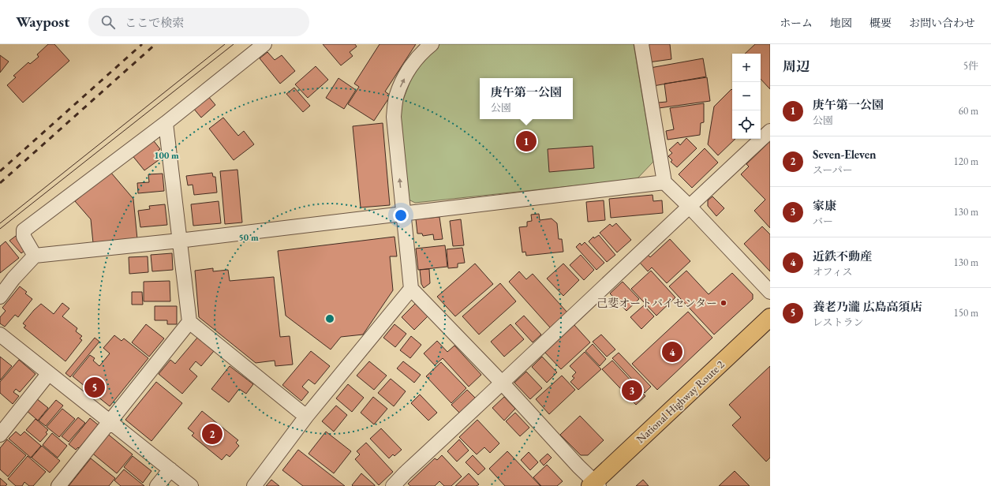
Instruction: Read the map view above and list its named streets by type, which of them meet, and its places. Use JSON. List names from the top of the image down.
{
  "streets": {
    "highway": ["National Highway Route 2"]
  },
  "places": ["己斐オートバイセンター"],
  "page": {
    "header": "Waypost",
    "search": "ここで検索",
    "nav": [
      "ホーム",
      "地図",
      "概要",
      "お問い合わせ"
    ],
    "heading": ["周辺", "5件"],
    "map_buttons": ["+", "−"],
    "popup": ["庚午第一公園", "公園"],
    "list": [
      {
        "mark": "1",
        "name": "庚午第一公園",
        "note": "公園",
        "value": "60 m"
      },
      {
        "mark": "2",
        "name": "Seven-Eleven",
        "note": "スーパー",
        "value": "120 m"
      },
      {
        "mark": "3",
        "name": "家康",
        "note": "バー",
        "value": "130 m"
      },
      {
        "mark": "4",
        "name": "近鉄不動産",
        "note": "オフィス",
        "value": "130 m"
      },
      {
        "mark": "5",
        "name": "養老乃瀧 広島高須店",
        "note": "レストラン",
        "value": "150 m"
      }
    ],
    "pins": [
      "1",
      "4",
      "5",
      "3",
      "2"
    ]
  },
  "rings": ["100 m", "50 m"]
}
